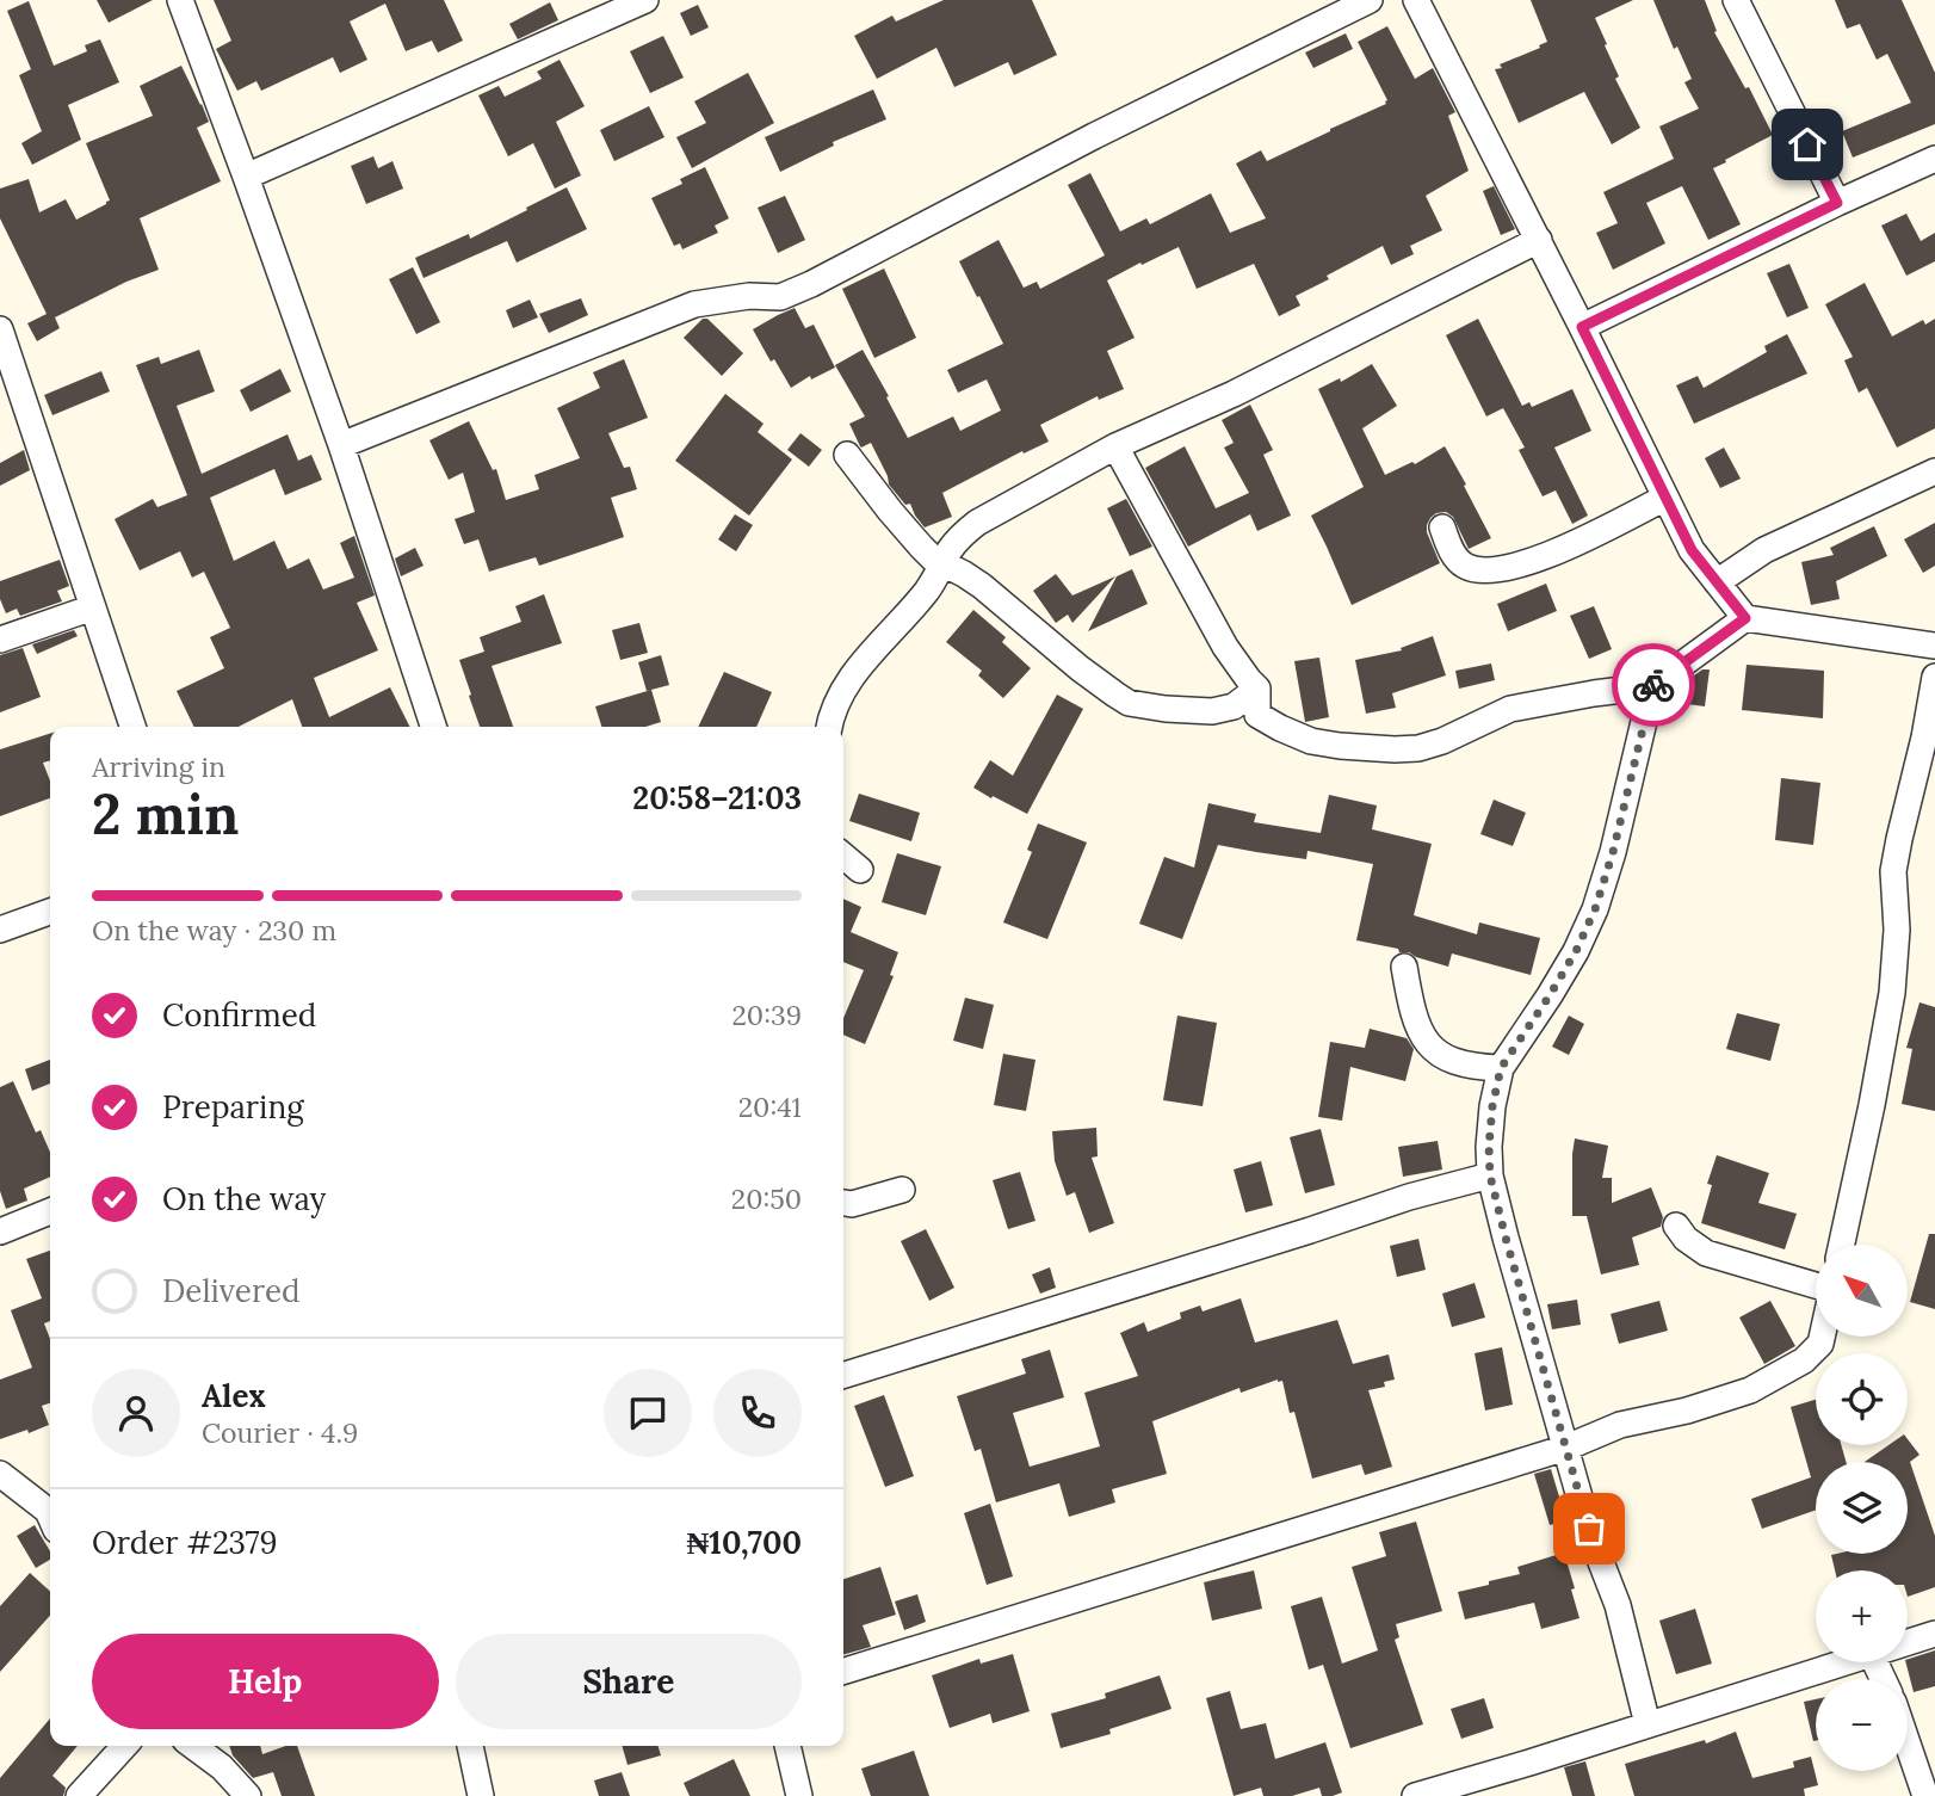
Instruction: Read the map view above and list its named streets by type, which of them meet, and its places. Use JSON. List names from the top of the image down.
{
  "north": "top left",
  "page": {
    "heading": ["2 min", "Arriving in", "20:58–21:03"],
    "panel": [
      "Alex",
      "Courier · 4.9",
      "Order #2379",
      "₦10,700"
    ],
    "bar": "On the way · 230 m",
    "list": [
      ["Confirmed", "20:39"],
      ["Preparing", "20:41"],
      ["On the way", "20:50"],
      "Delivered"
    ],
    "map_buttons": ["+", "−"],
    "buttons": ["Help", "Share"]
  }
}
